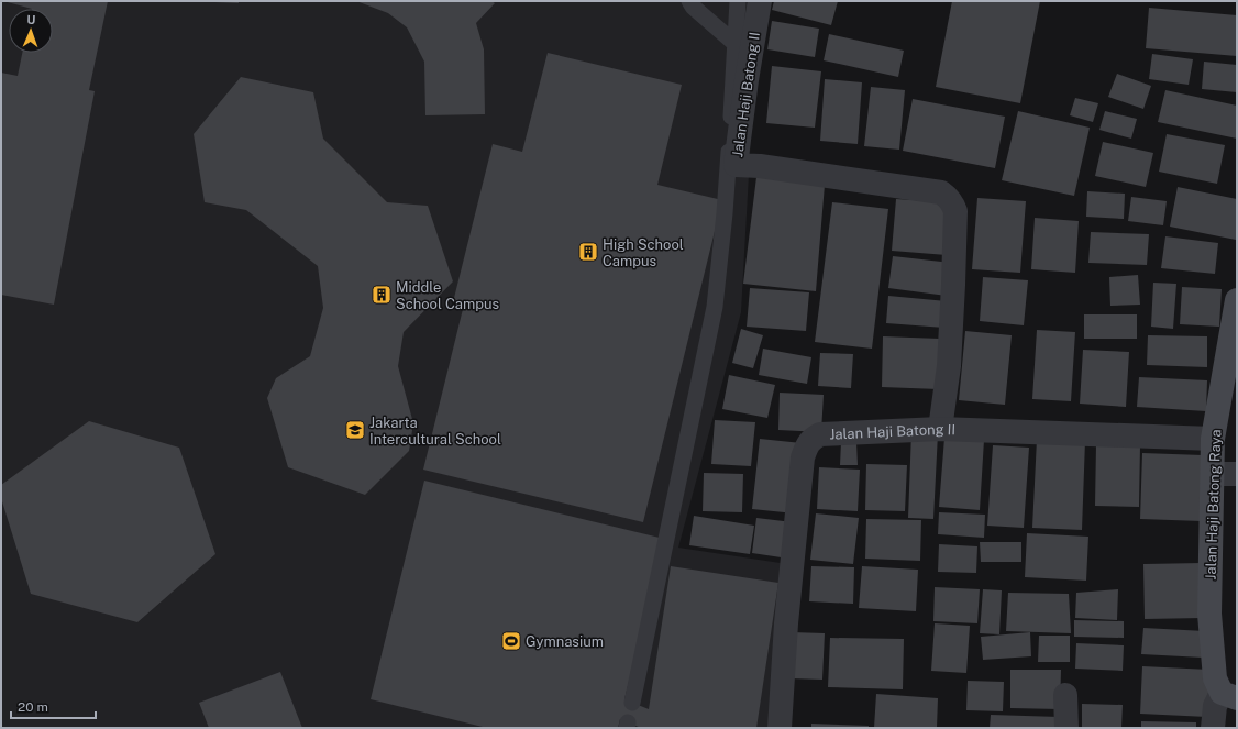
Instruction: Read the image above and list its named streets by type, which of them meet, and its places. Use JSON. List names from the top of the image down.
{
  "streets": {
    "street": ["Jalan Haji Batong II", "Jalan Haji Batong Raya"]
  },
  "crossings": [
    ["Jalan Haji Batong II", "Jalan Haji Batong Raya"]
  ],
  "places": {
    "building": ["High School Campus", "Middle School Campus"],
    "school or university": ["Jakarta Intercultural School"],
    "sports": ["Gymnasium"]
  },
  "scale_bar": "20 m",
  "north": "top"
}
